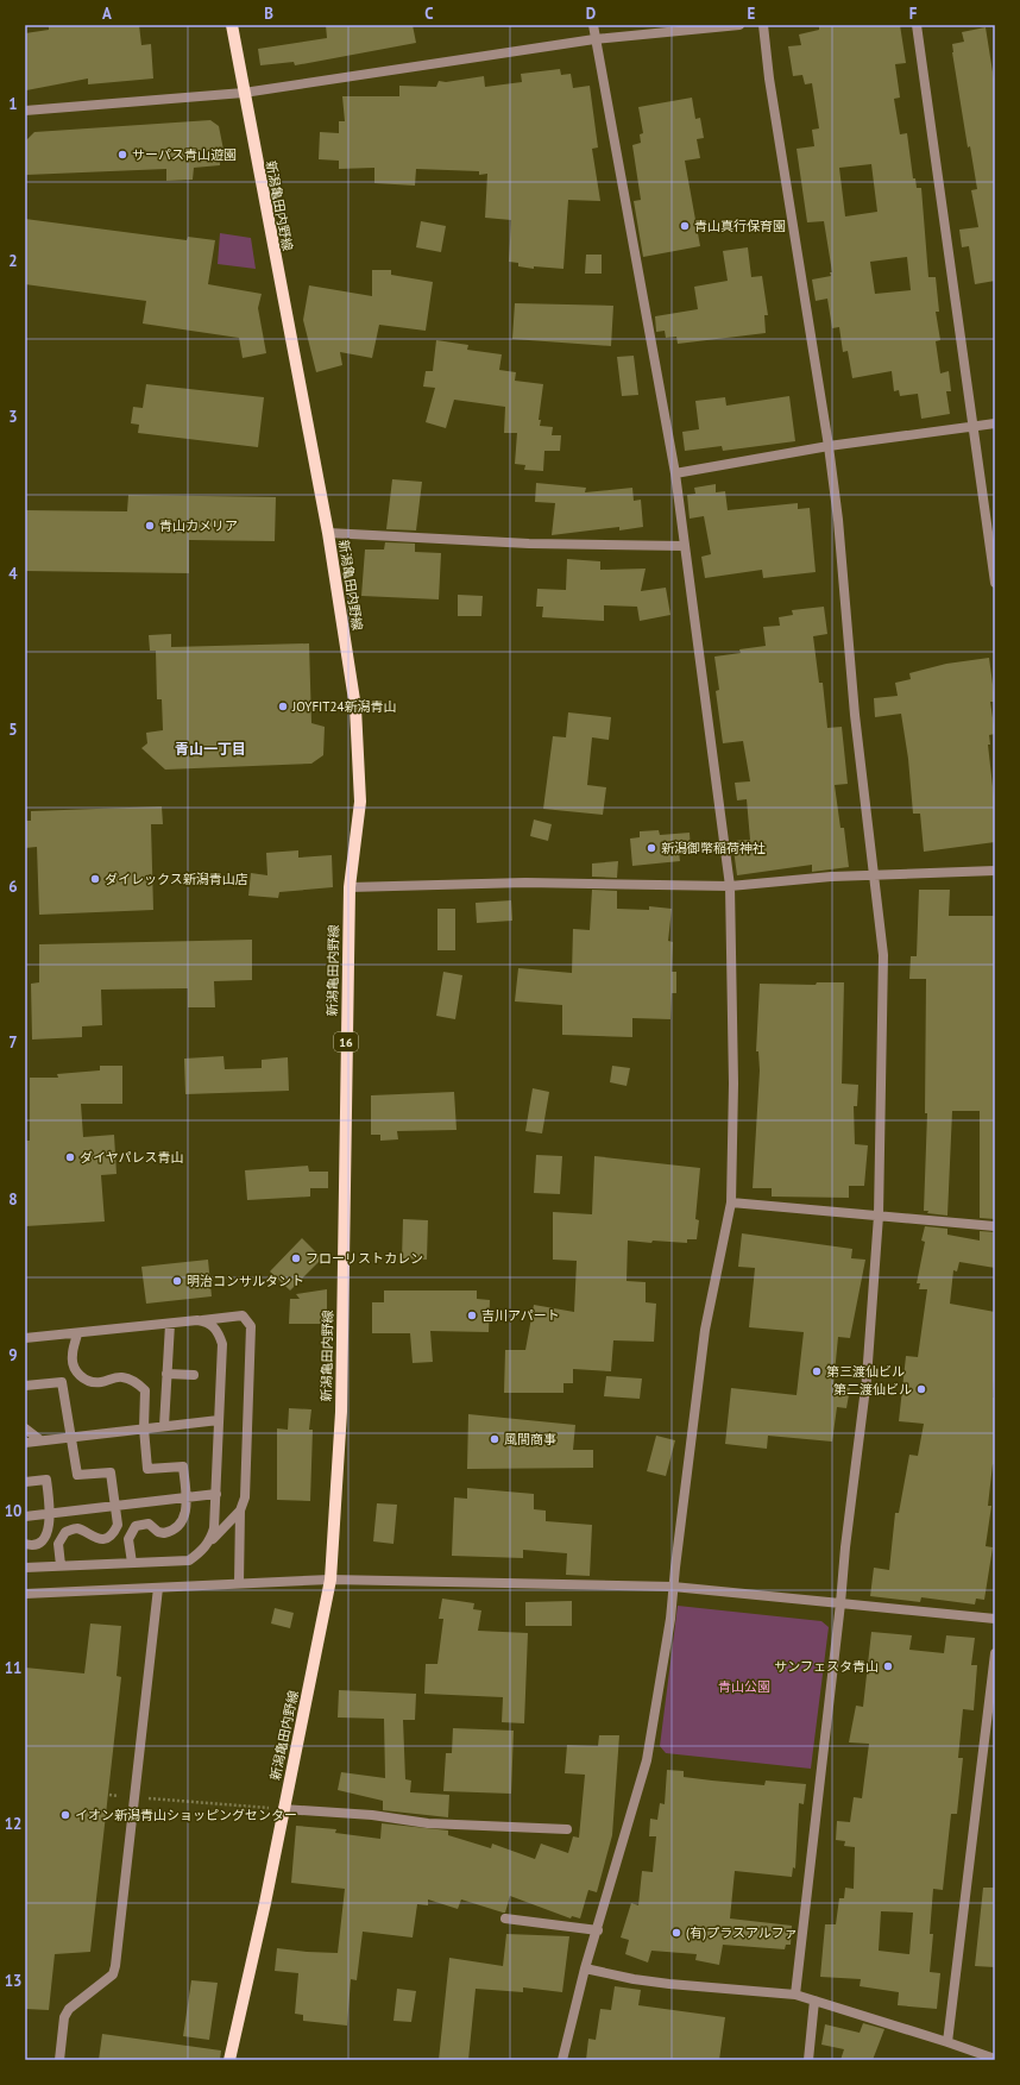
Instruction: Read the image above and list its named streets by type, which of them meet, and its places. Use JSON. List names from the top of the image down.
{
  "streets": {
    "main road": ["新潟亀田内野線", "16"]
  },
  "districts": ["青山一丁目"],
  "parks": ["青山公園"],
  "places": [
    "サーパス青山遊園",
    "青山真行保育園",
    "青山カメリア",
    "JOYFIT24新潟青山",
    "新潟御幣稲荷神社",
    "ダイレックス新潟青山店",
    "ダイヤパレス青山",
    "フローリストカレン",
    "明治コンサルタント",
    "吉川アパート",
    "第三渡仙ビル",
    "第二渡仙ビル",
    "風間商事",
    "サンフェスタ青山",
    "イオン新潟青山ショッピングセンター",
    "(有)プラスアルファ"
  ],
  "grid": {
    "columns": [
      "A",
      "B",
      "C",
      "D",
      "E",
      "F"
    ],
    "rows": [
      "1",
      "2",
      "3",
      "4",
      "5",
      "6",
      "7",
      "8",
      "9",
      "10",
      "11",
      "12",
      "13"
    ]
  }
}
